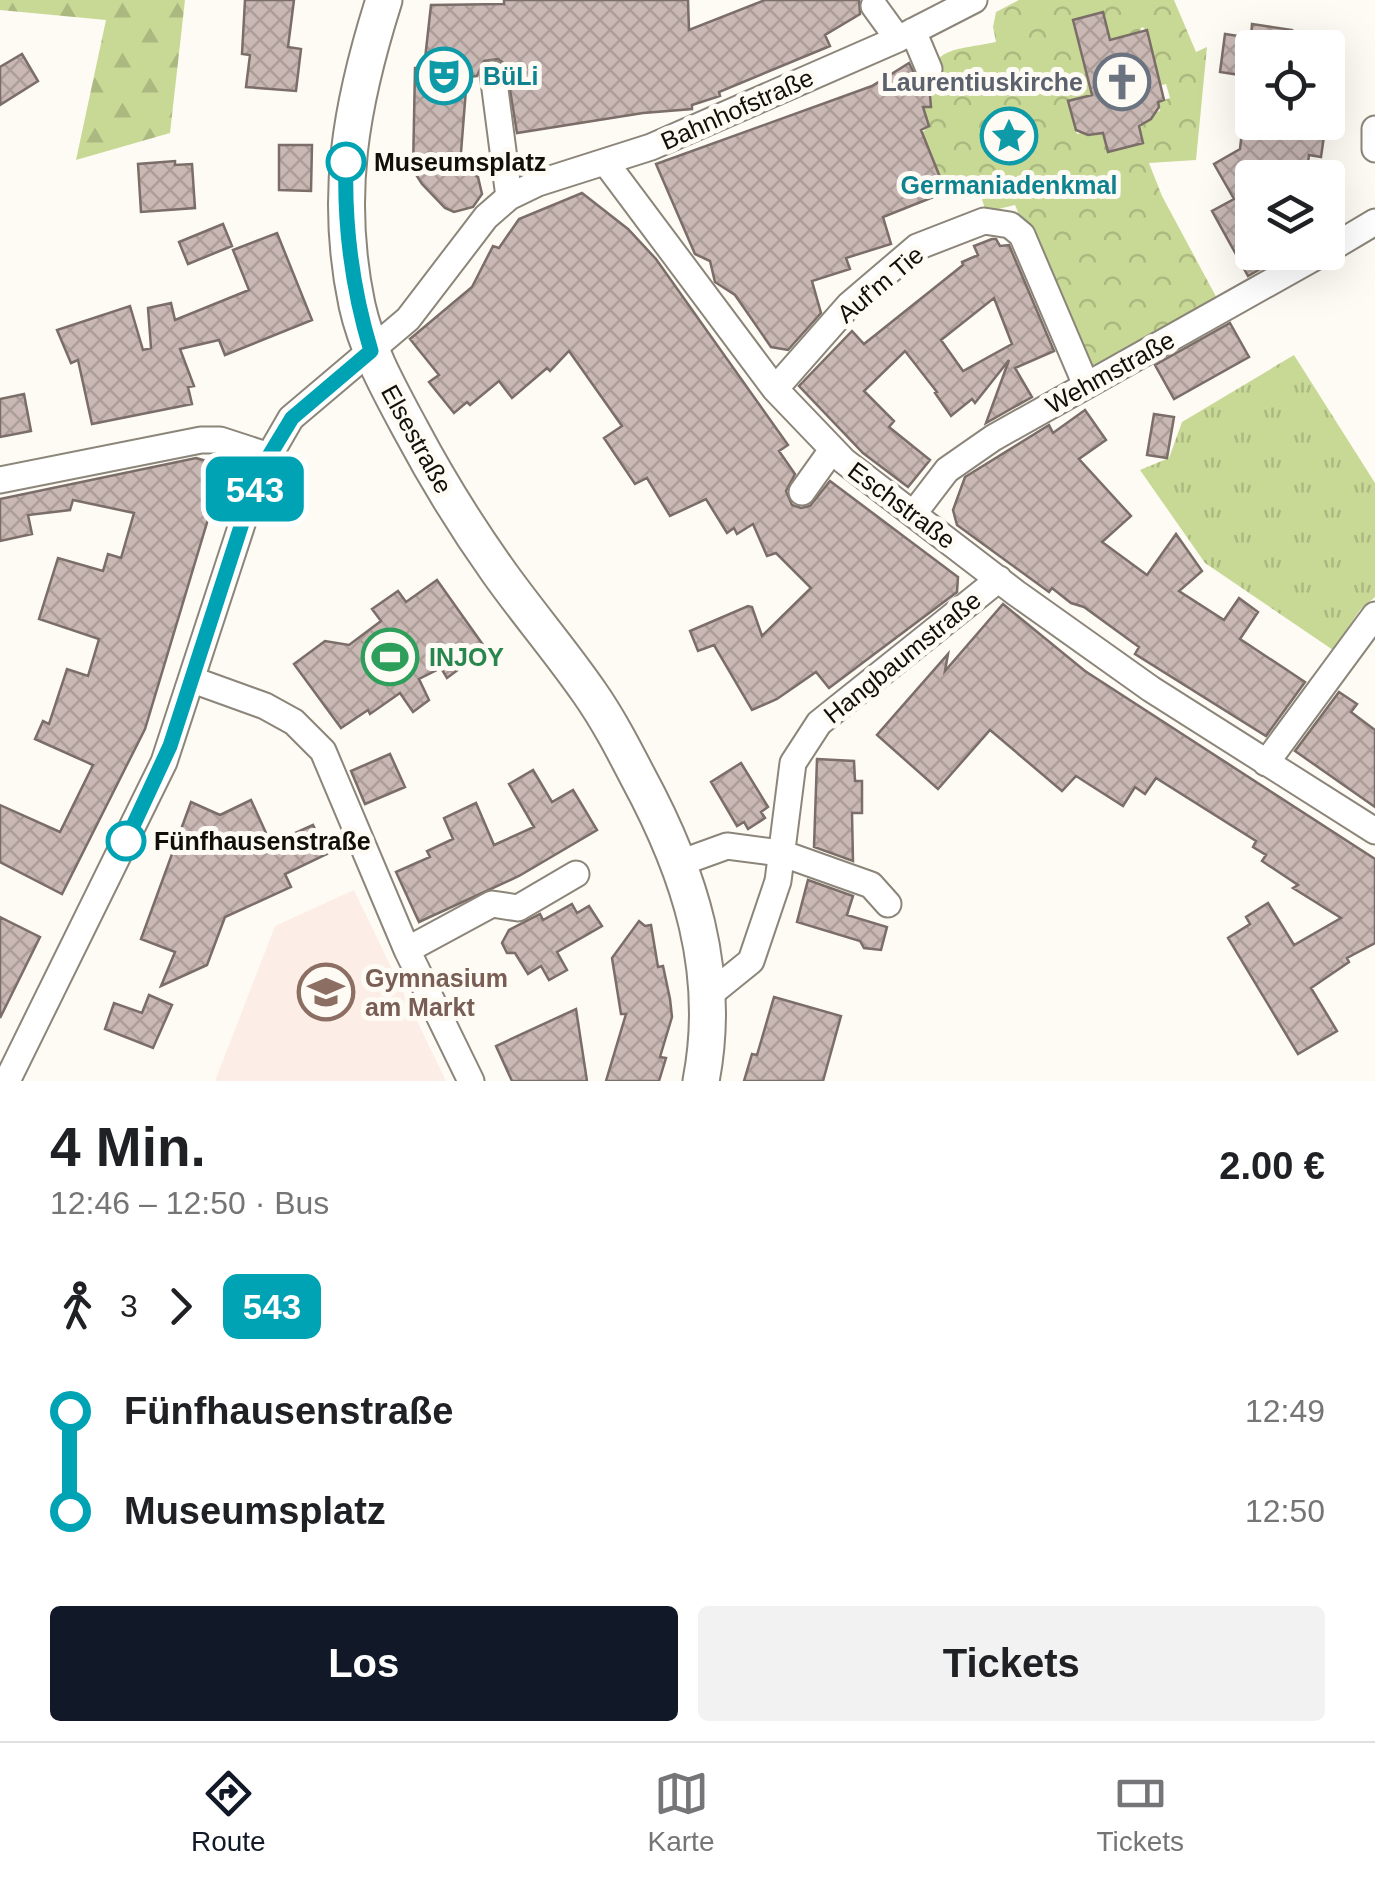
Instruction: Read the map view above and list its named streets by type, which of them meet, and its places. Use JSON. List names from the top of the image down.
{
  "streets": {
    "street": [
      "Bahnhofstraße",
      "Auf'm Tie",
      "Wehmstraße",
      "Elsestraße",
      "Eschstraße",
      "Hangbaumstraße"
    ]
  },
  "crossings": [
    ["Bahnhofstraße", "Eschstraße"],
    ["Auf'm Tie", "Wehmstraße"],
    ["Auf'm Tie", "Eschstraße"],
    ["Wehmstraße", "Eschstraße"],
    ["Eschstraße", "Hangbaumstraße"]
  ],
  "places": {
    "theatre": ["BüLi"],
    "church": ["Laurentiuskirche"],
    "place": ["Germaniadenkmal"],
    "other": ["Museumsplatz", "Fünfhausenstraße"],
    "sports": ["INJOY"],
    "school or university": ["Gymnasium am Markt"]
  },
  "lines": ["bus line 543"],
  "page": {
    "on_map": "543",
    "heading": ["4 Min.", "12:46 – 12:50 · Bus", "2.00 €"],
    "legs": ["3", "543"],
    "list": [
      {
        "name": "Fünfhausenstraße",
        "value": "12:49"
      },
      {
        "name": "Museumsplatz",
        "value": "12:50"
      }
    ],
    "buttons": ["Los", "Tickets"],
    "tabs": ["Route", "Karte", "Tickets"]
  }
}
